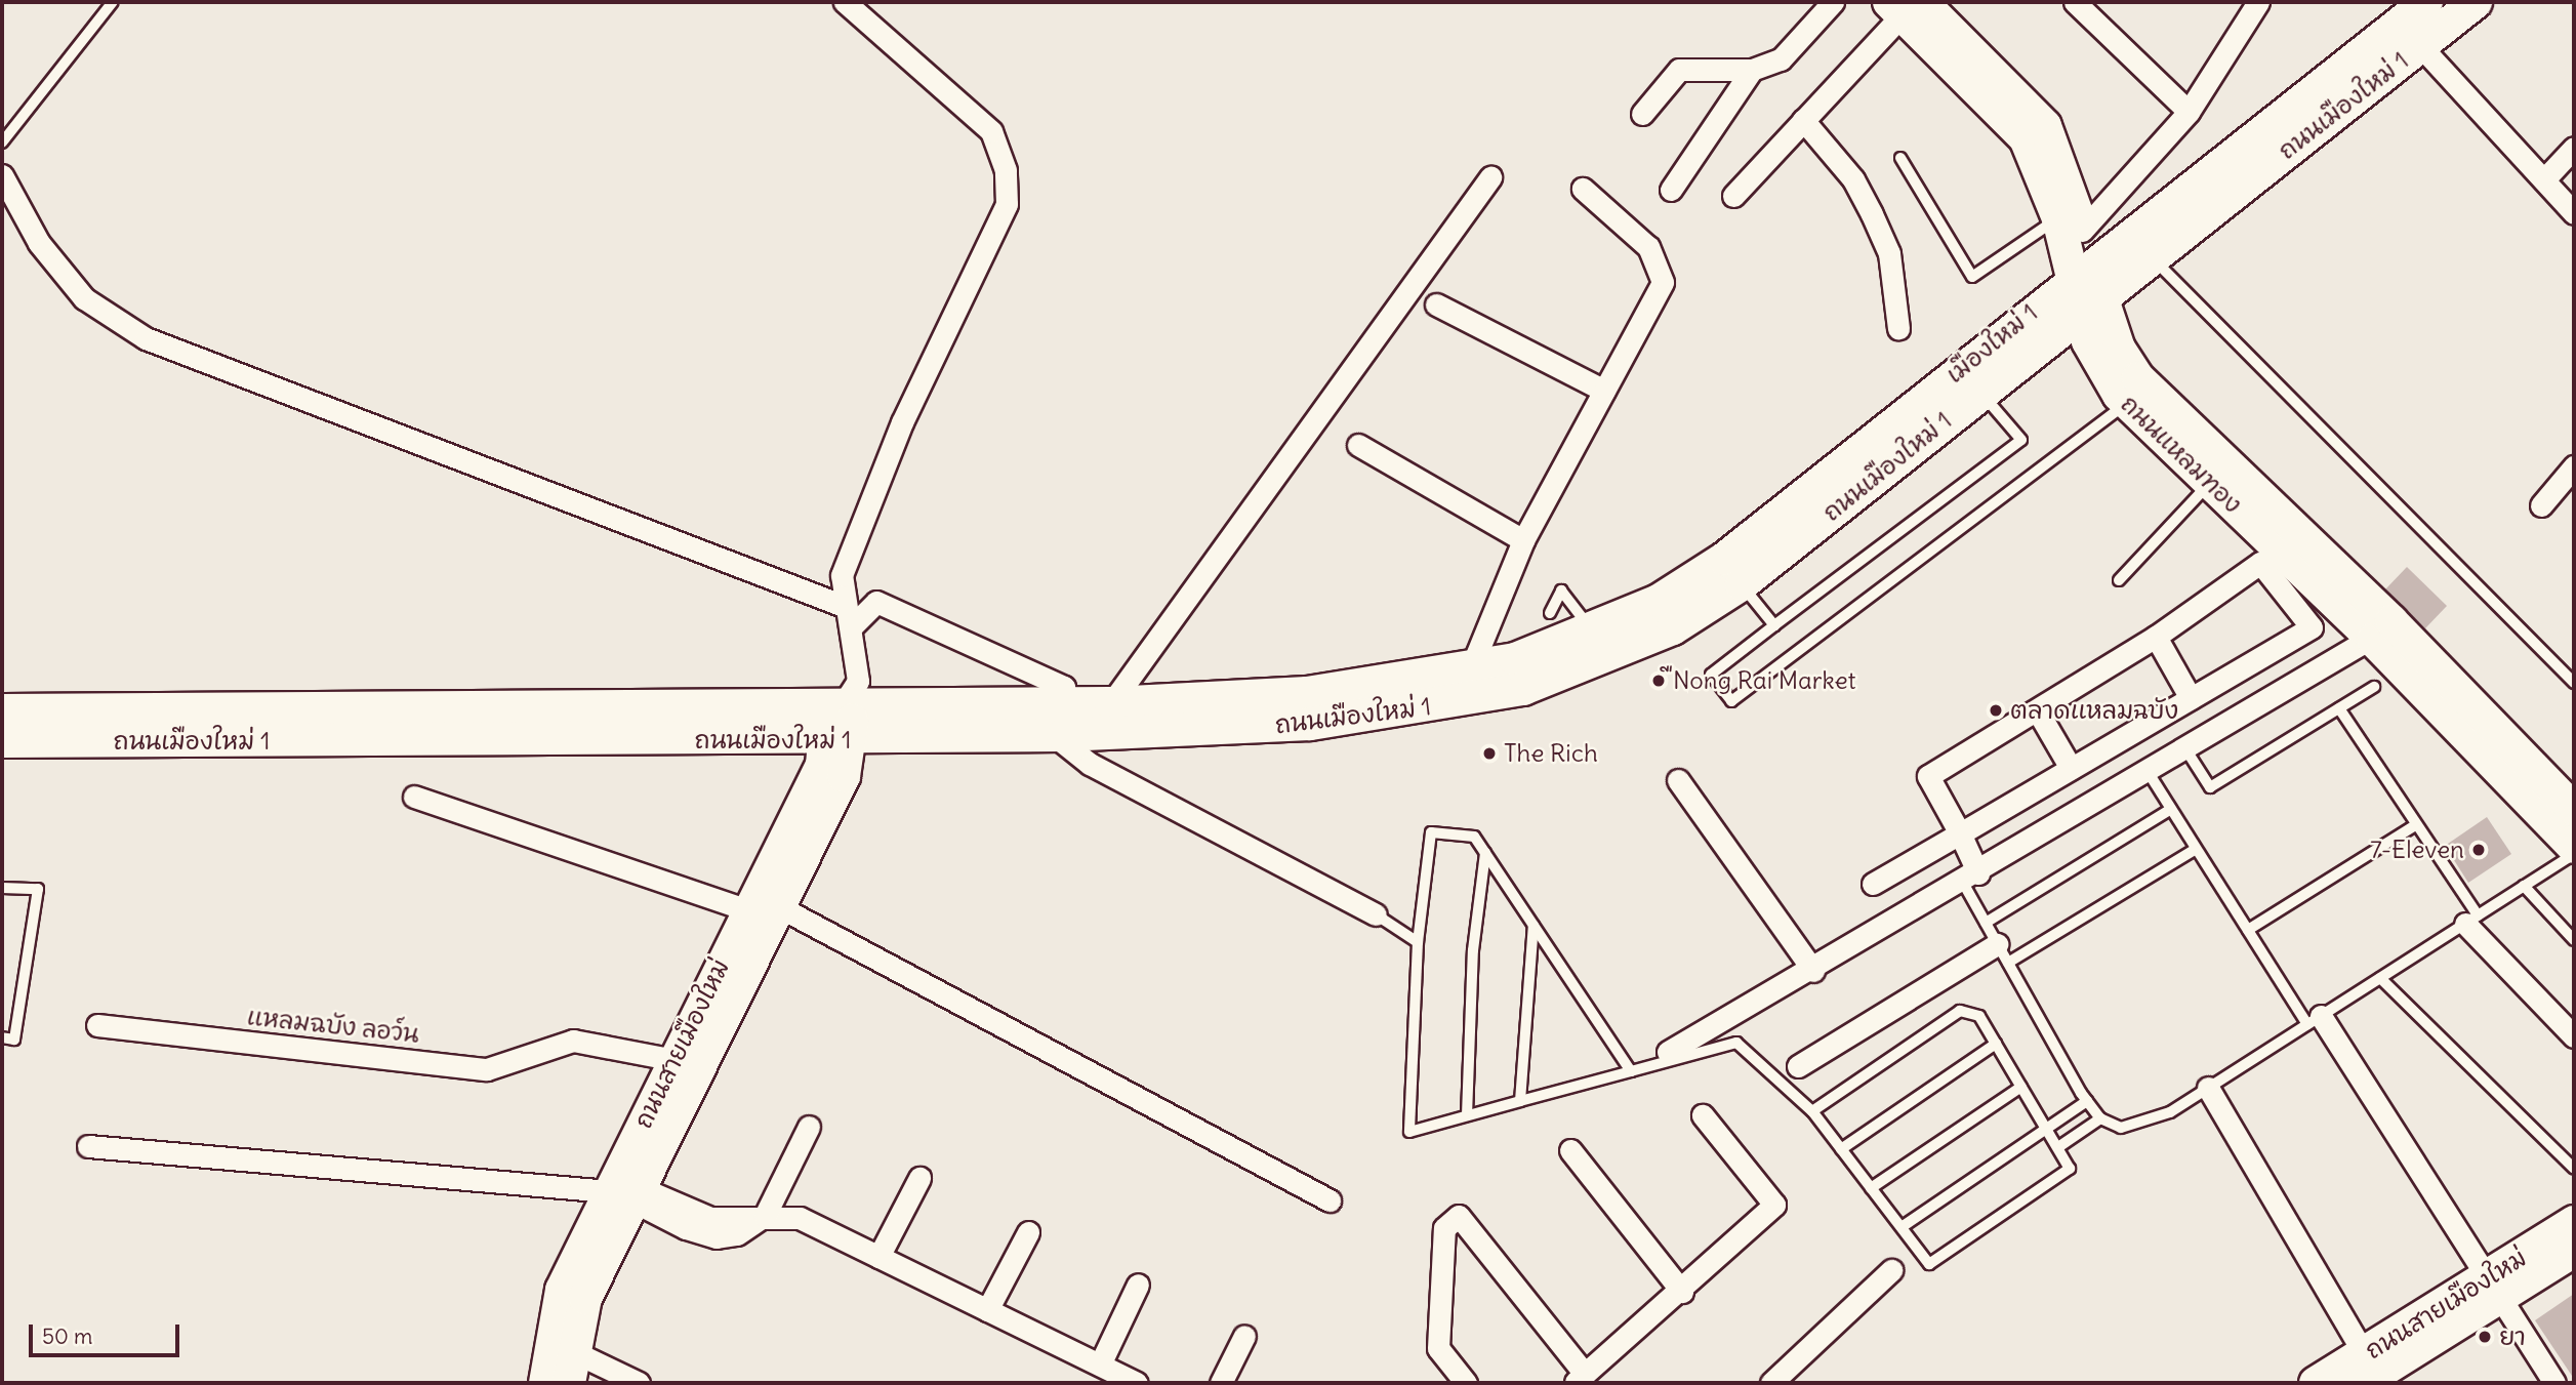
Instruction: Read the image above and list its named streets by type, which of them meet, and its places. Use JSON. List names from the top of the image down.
{
  "streets": {
    "street": [
      "ถนนเมืองใหม่ 1",
      "เมืองใหม่ 1",
      "ถนนแหลมทอง",
      "แหลมฉบัง ลอว์น",
      "ถนนสายเมืองใหม่"
    ]
  },
  "crossings": [
    ["ถนนเมืองใหม่ 1", "เมืองใหม่ 1"],
    ["ถนนเมืองใหม่ 1", "ถนนแหลมทอง"],
    ["ถนนเมืองใหม่ 1", "ถนนสายเมืองใหม่"],
    ["เมืองใหม่ 1", "ถนนแหลมทอง"],
    ["แหลมฉบัง ลอว์น", "ถนนสายเมืองใหม่"]
  ],
  "places": [
    "ืNong Rai Market",
    "ตลาดแหลมฉบัง",
    "The Rich",
    "7-Eleven",
    "ยา"
  ],
  "scale_bar": "50 m"
}
